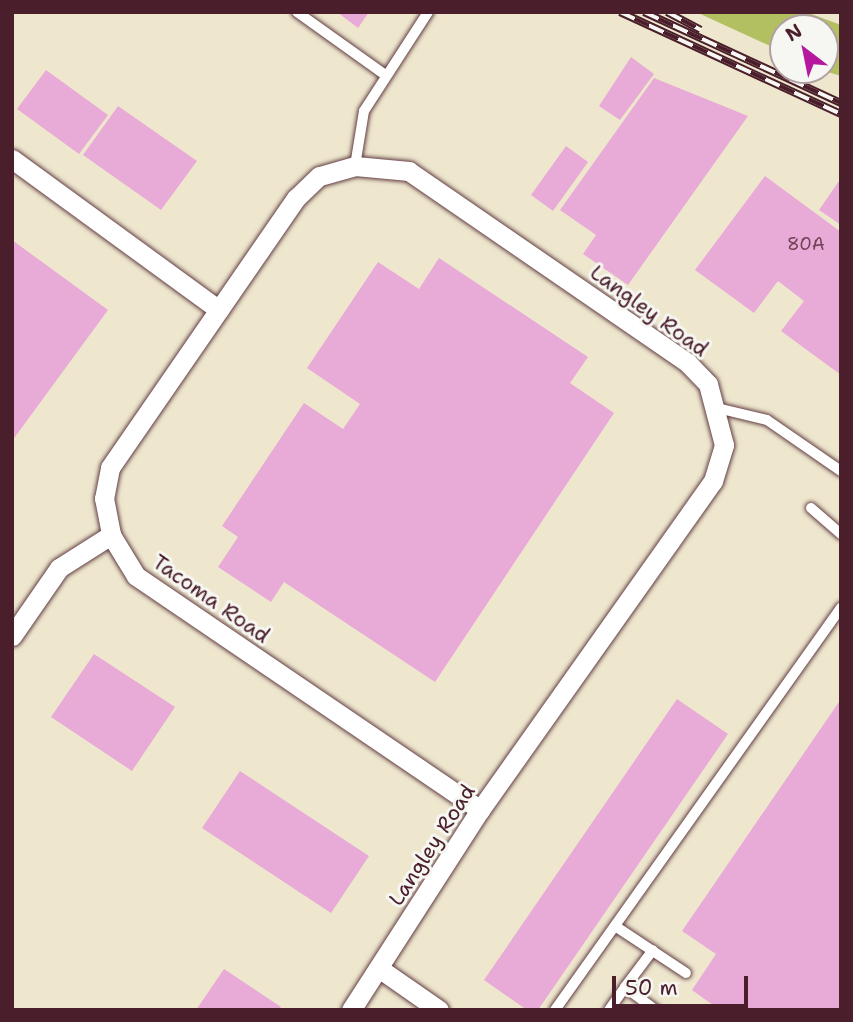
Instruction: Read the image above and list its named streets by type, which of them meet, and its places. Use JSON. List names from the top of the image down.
{
  "streets": {
    "street": ["Langley Road", "Tacoma Road"]
  },
  "crossings": [
    ["Langley Road", "Tacoma Road"]
  ],
  "house_numbers": ["80A"],
  "scale_bar": "50 m",
  "north": "top left"
}
